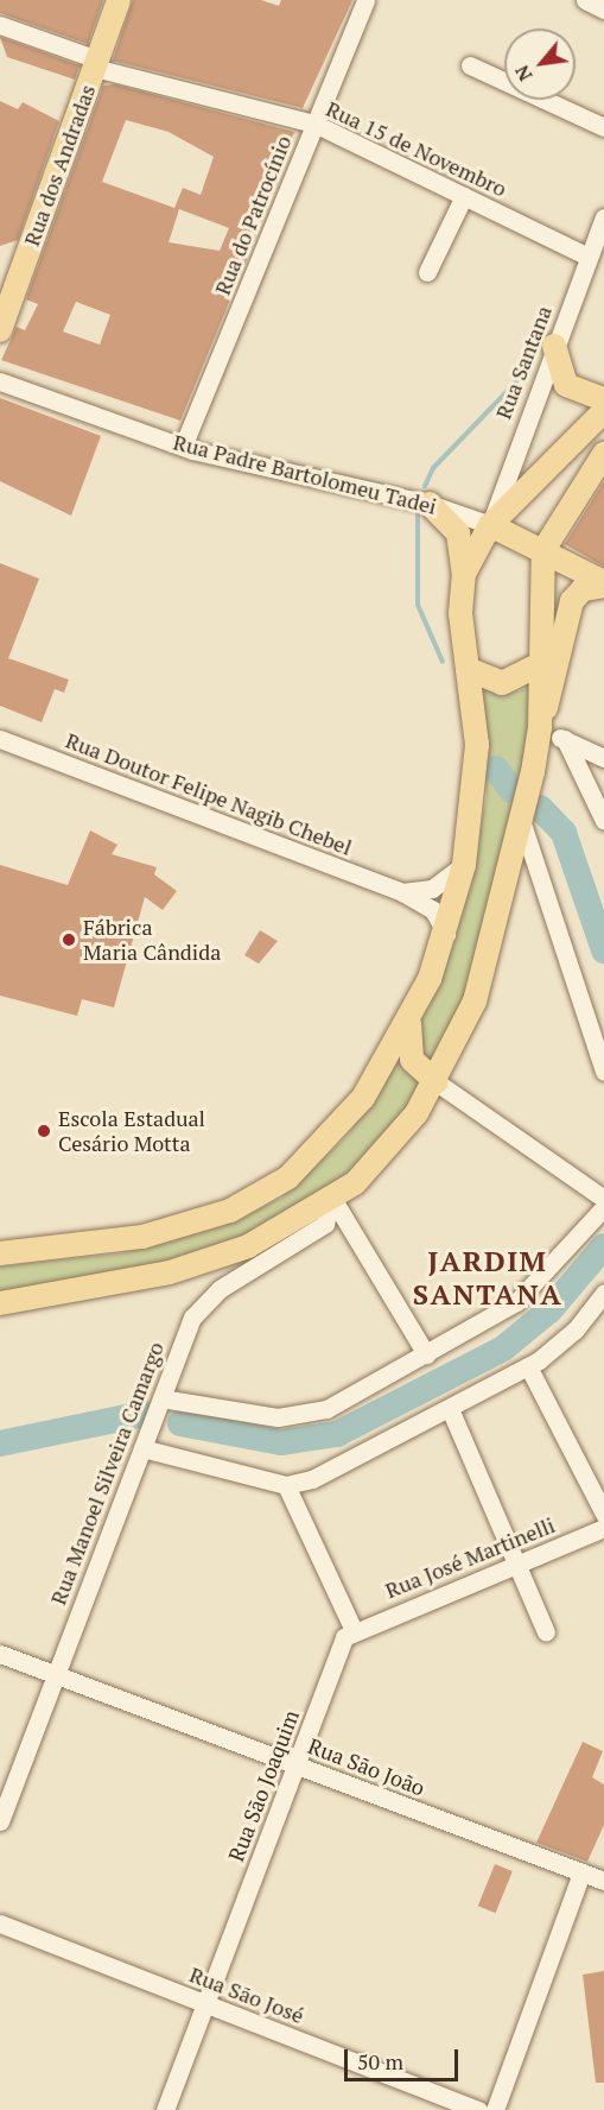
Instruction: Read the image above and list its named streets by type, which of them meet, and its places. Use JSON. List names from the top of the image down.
{
  "streets": {
    "main road": ["Rua dos Andradas", "Rua Padre Bartolomeu Tadei"],
    "street": [
      "Rua 15 de Novembro",
      "Rua do Patrocínio",
      "Rua Santana",
      "Rua Doutor Felipe Nagib Chebel",
      "Rua Manoel Silveira Camargo",
      "Rua José Martinelli",
      "Rua São João",
      "Rua São Joaquim",
      "Rua São José"
    ]
  },
  "crossings": [
    ["Rua 15 de Novembro", "Rua dos Andradas"],
    ["Rua 15 de Novembro", "Rua do Patrocínio"],
    ["Rua 15 de Novembro", "Rua Santana"],
    ["Rua do Patrocínio", "Rua Padre Bartolomeu Tadei"],
    ["Rua Santana", "Rua Padre Bartolomeu Tadei"],
    ["Rua Manoel Silveira Camargo", "Rua São João"],
    ["Rua José Martinelli", "Rua São Joaquim"],
    ["Rua São João", "Rua São Joaquim"],
    ["Rua São Joaquim", "Rua São José"]
  ],
  "districts": ["JARDIM SANTANA"],
  "places": ["Fábrica Maria Cândida", "Escola Estadual Cesário Motta"],
  "scale_bar": "50 m",
  "north": "bottom left"
}
